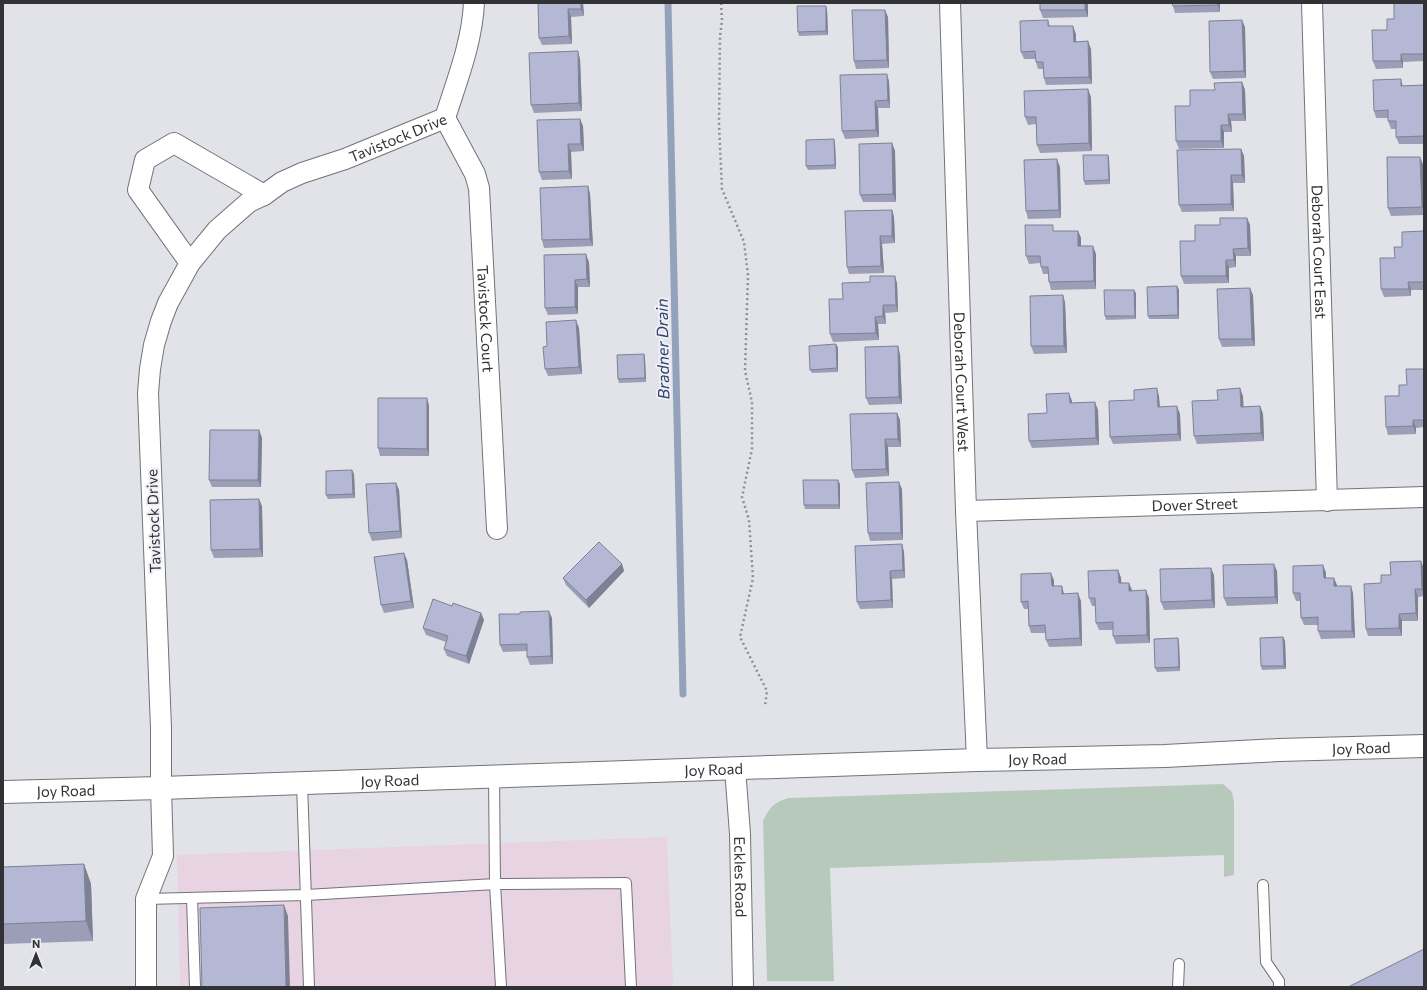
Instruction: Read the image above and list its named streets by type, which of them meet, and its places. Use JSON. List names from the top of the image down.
{
  "streets": {
    "street": [
      "Tavistock Drive",
      "Deborah Court East",
      "Tavistock Court",
      "Deborah Court West",
      "Dover Street",
      "Joy Road",
      "Eckles Road"
    ]
  },
  "crossings": [
    ["Tavistock Drive", "Tavistock Court"],
    ["Tavistock Drive", "Joy Road"],
    ["Deborah Court East", "Dover Street"],
    ["Deborah Court West", "Dover Street"],
    ["Deborah Court West", "Joy Road"],
    ["Joy Road", "Eckles Road"]
  ],
  "water": ["Bradner Drain"],
  "north": "top"
}
